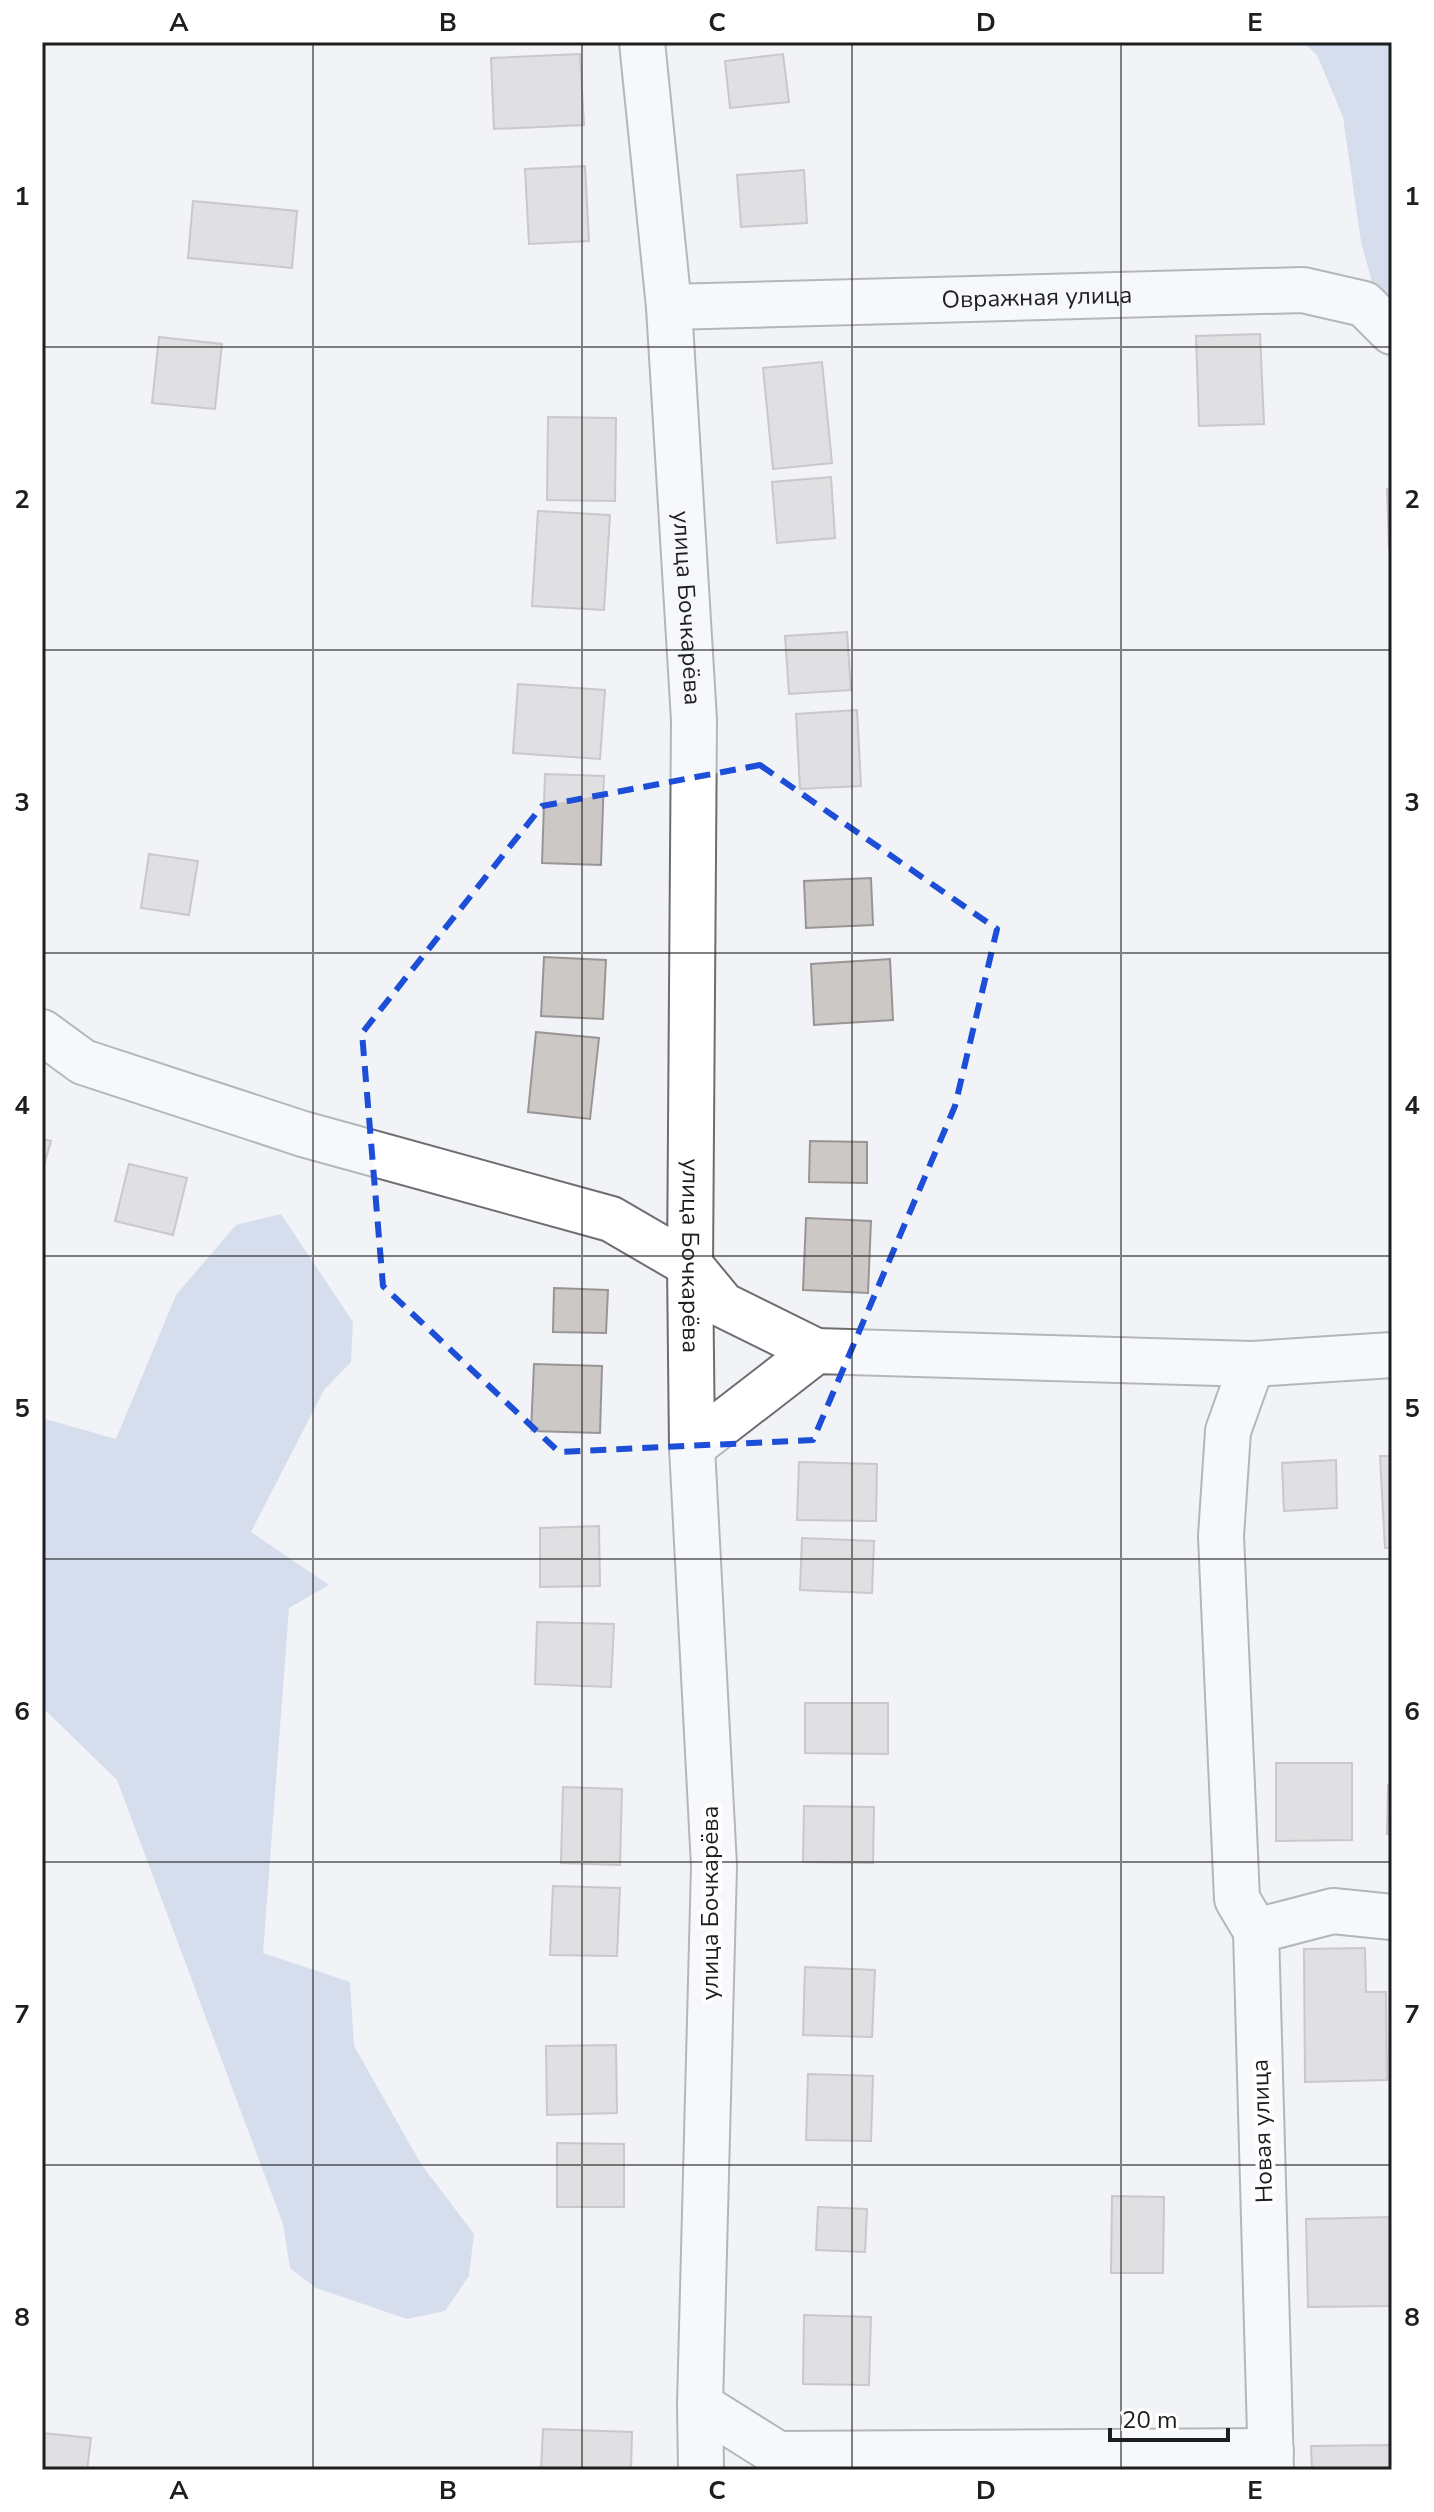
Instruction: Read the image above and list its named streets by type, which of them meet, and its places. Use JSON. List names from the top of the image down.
{
  "streets": {
    "street": ["Овражная улица", "улица Бочкарёва", "Новая улица"]
  },
  "crossings": [
    ["Овражная улица", "улица Бочкарёва"]
  ],
  "scale_bar": "20 m",
  "grid": {
    "columns": [
      "A",
      "B",
      "C",
      "D",
      "E"
    ],
    "rows": [
      "1",
      "2",
      "3",
      "4",
      "5",
      "6",
      "7",
      "8"
    ]
  }
}
